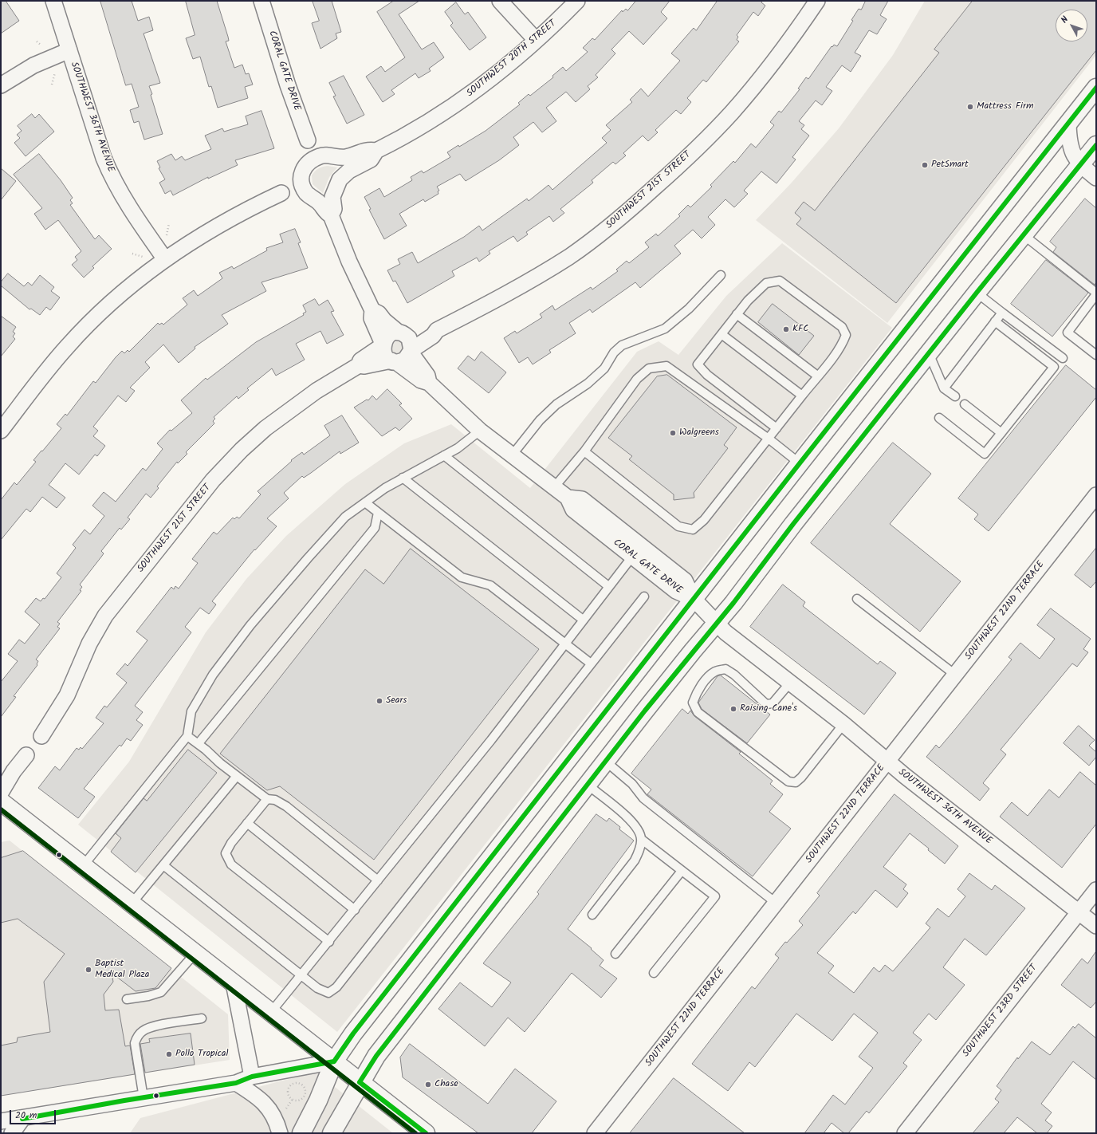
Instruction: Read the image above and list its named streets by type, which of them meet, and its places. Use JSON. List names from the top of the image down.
{
  "streets": {
    "street": [
      "SOUTHWEST 20TH STREET",
      "CORAL GATE DRIVE",
      "SOUTHWEST 36TH AVENUE",
      "SOUTHWEST 21ST STREET",
      "SOUTHWEST 22ND TERRACE",
      "SOUTHWEST 23RD STREET"
    ]
  },
  "crossings": [
    ["CORAL GATE DRIVE", "SOUTHWEST 36TH AVENUE"],
    ["CORAL GATE DRIVE", "SOUTHWEST 21ST STREET"],
    ["SOUTHWEST 36TH AVENUE", "SOUTHWEST 22ND TERRACE"],
    ["SOUTHWEST 36TH AVENUE", "SOUTHWEST 23RD STREET"]
  ],
  "places": [
    "Mattress Firm",
    "PetSmart",
    "KFC",
    "Walgreens",
    "Sears",
    "Raising Cane's",
    "Baptist Medical Plaza",
    "Pollo Tropical",
    "Chase"
  ],
  "scale_bar": "20 m",
  "north": "top left"
}
